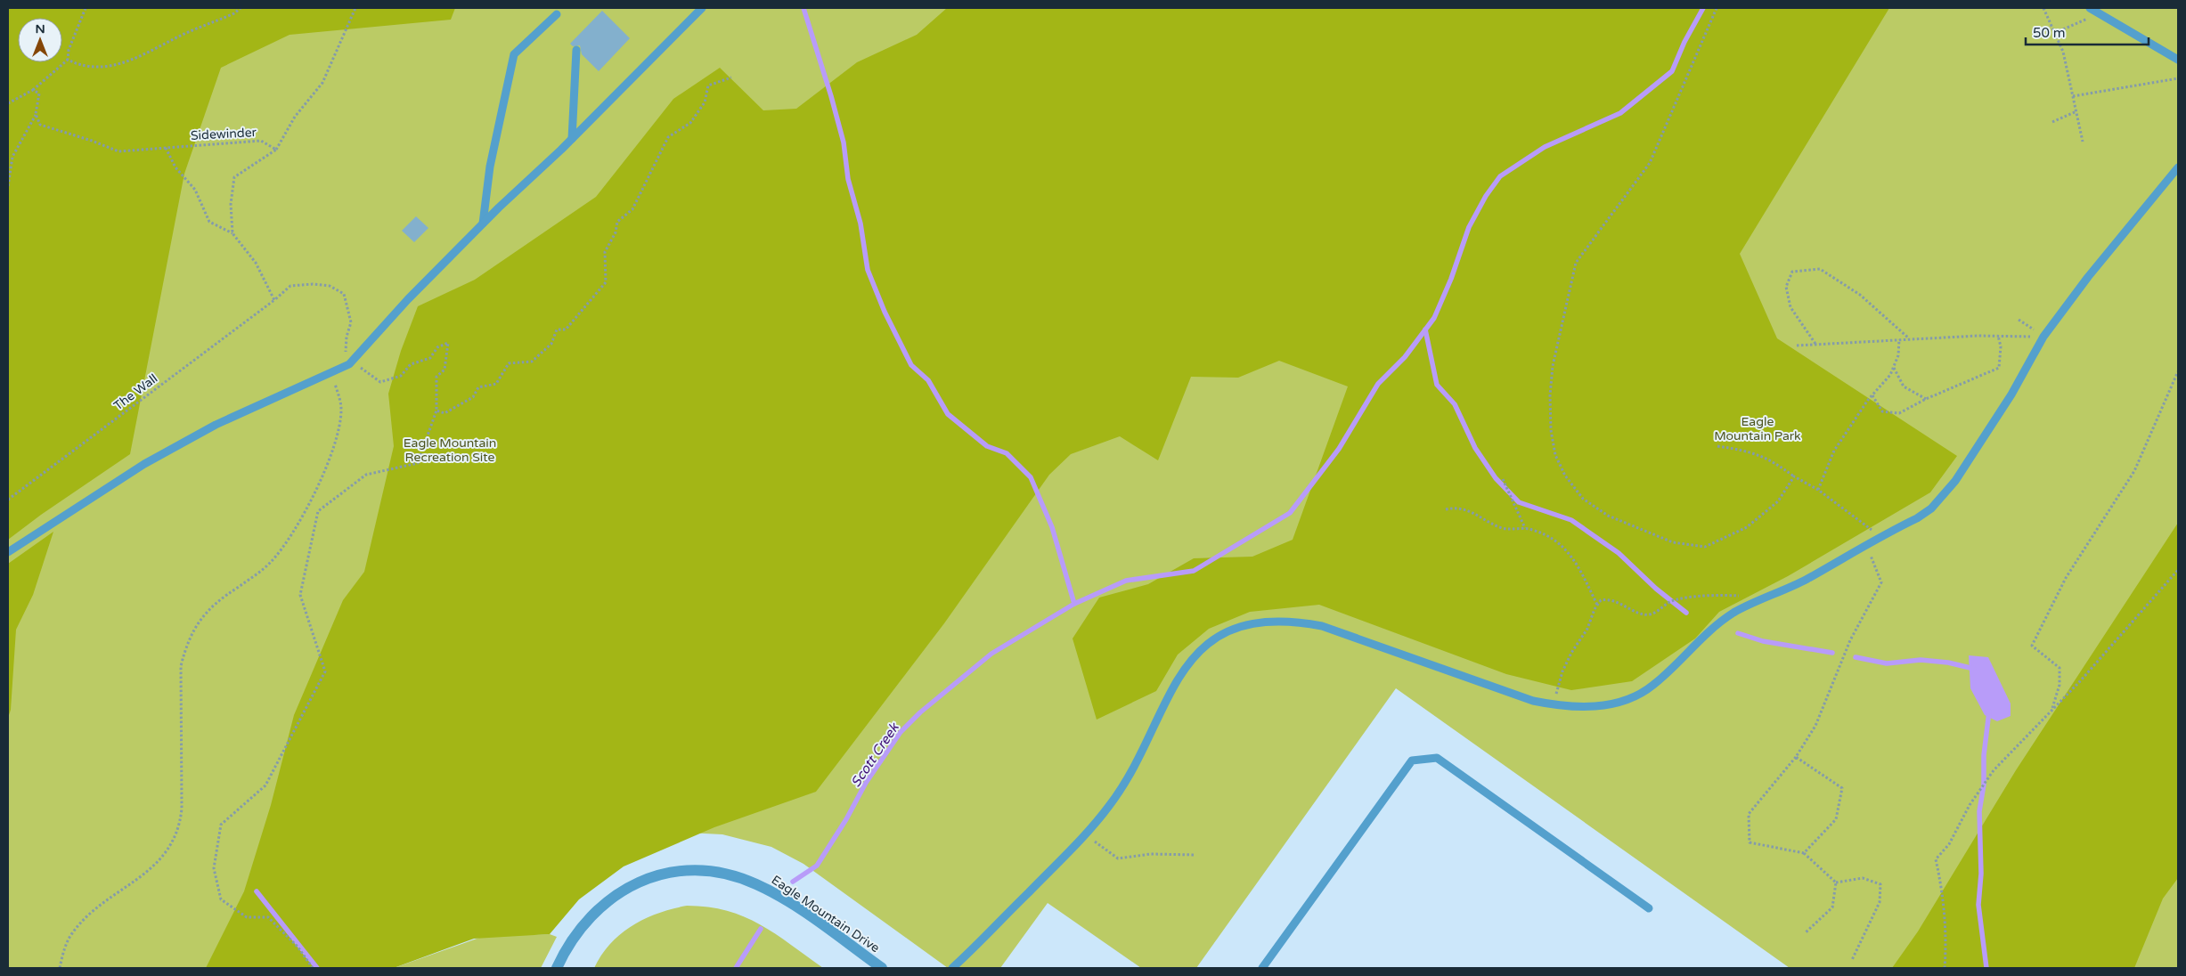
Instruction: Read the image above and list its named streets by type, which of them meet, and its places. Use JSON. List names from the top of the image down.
{
  "streets": {
    "street": ["Eagle Mountain Drive"],
    "path": ["Sidewinder", "The Wall"]
  },
  "water": ["Scott Creek"],
  "parks": ["Eagle Mountain Park", "Eagle Mountain Recreation Site"],
  "scale_bar": "50 m",
  "north": "top"
}
